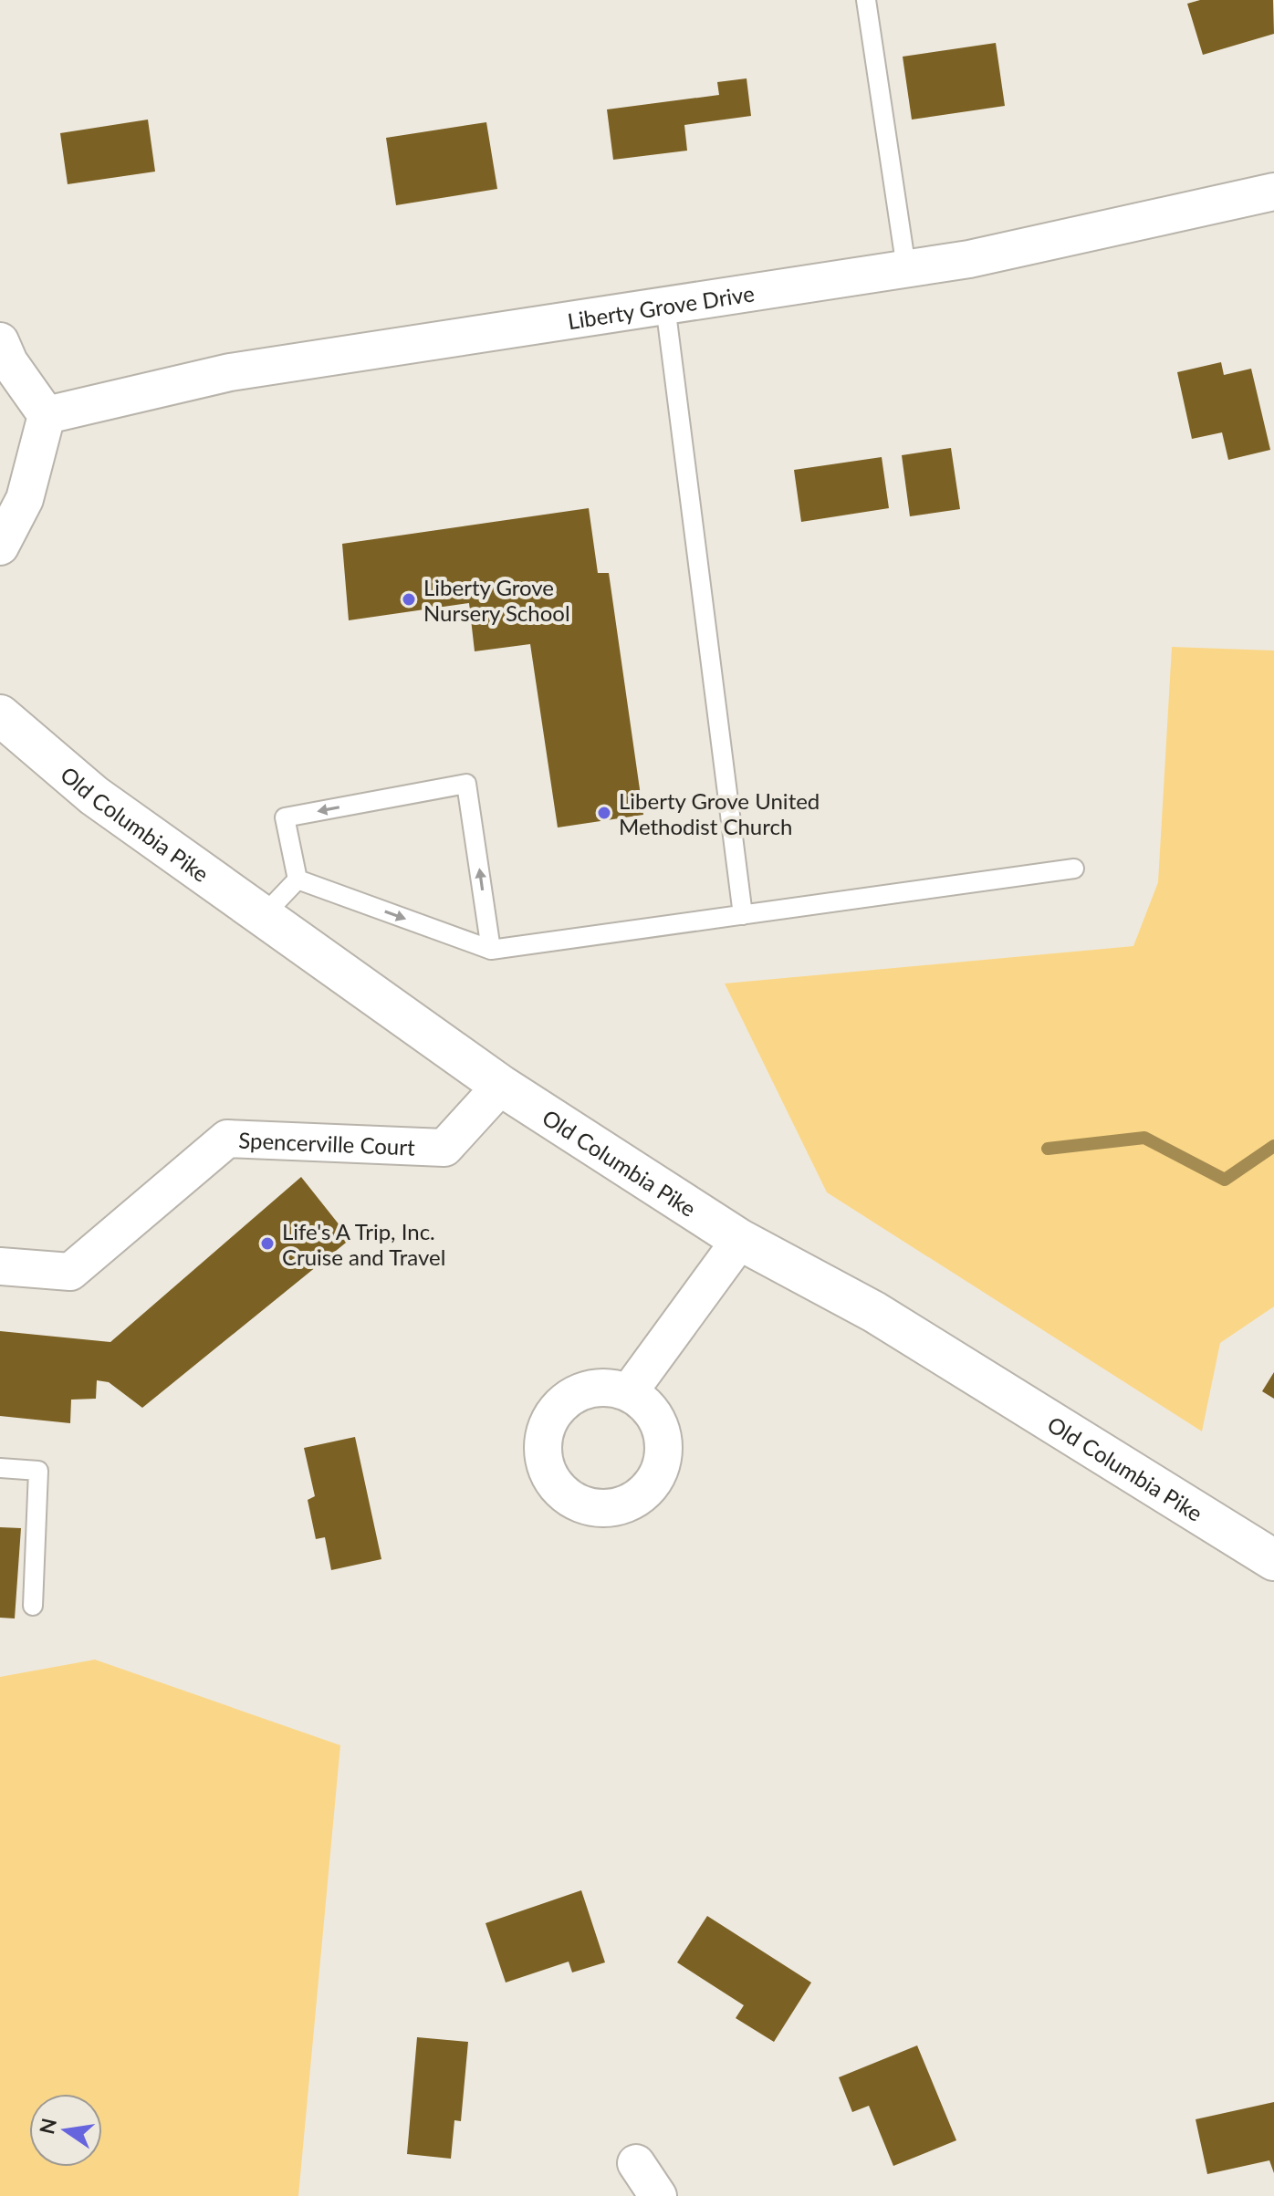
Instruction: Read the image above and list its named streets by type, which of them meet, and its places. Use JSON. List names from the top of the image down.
{
  "streets": {
    "main road": ["Old Columbia Pike"],
    "street": ["Liberty Grove Drive", "Spencerville Court"]
  },
  "crossings": [
    ["Old Columbia Pike", "Spencerville Court"]
  ],
  "places": ["Liberty Grove Nursery School", "Liberty Grove United Methodist Church", "Life's A Trip, Inc. Cruise and Travel"],
  "north": "left"
}
